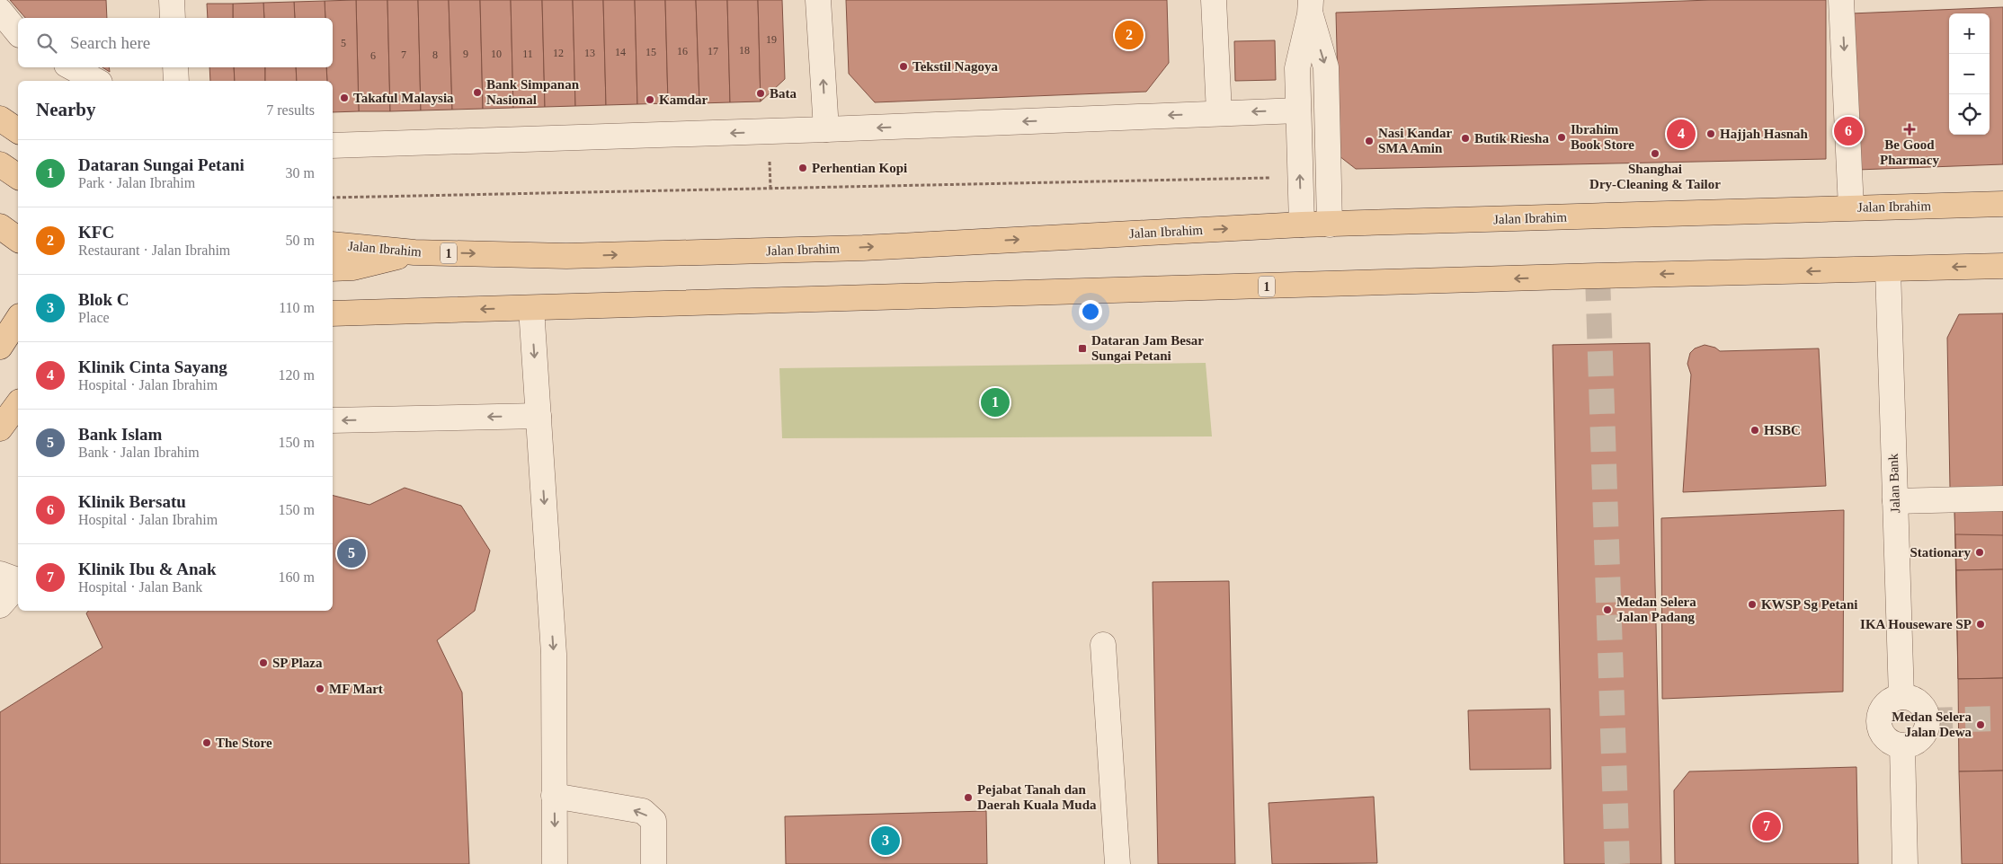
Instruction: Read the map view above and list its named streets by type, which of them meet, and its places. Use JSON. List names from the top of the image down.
{
  "streets": {
    "main road": ["Jalan Ibrahim", "1"],
    "street": ["Jalan Bank"]
  },
  "crossings": [
    ["1", "Jalan Bank"]
  ],
  "places": {
    "other": [
      "Tekstil Nagoya",
      "Bank Simpanan Nasional",
      "Bata",
      "Takaful Malaysia",
      "Kamdar",
      "Hajjah Hasnah",
      "Ibrahim Book Store",
      "Butik Riesha",
      "Nasi Kandar SMA Amin",
      "Shanghai Dry-Cleaning & Tailor",
      "Perhentian Kopi",
      "HSBC",
      "Stationary",
      "KWSP Sg Petani",
      "Medan Selera Jalan Padang",
      "IKA Houseware SP",
      "SP Plaza",
      "MF Mart",
      "Medan Selera Jalan Dewa",
      "The Store",
      "Pejabat Tanah dan Daerah Kuala Muda"
    ],
    "health": ["Be Good Pharmacy"],
    "transit": ["Dataran Jam Besar Sungai Petani"]
  },
  "house_numbers": [
    "19",
    "5",
    "18",
    "16",
    "17",
    "14",
    "15",
    "12",
    "13",
    "9",
    "10",
    "11",
    "7",
    "8",
    "6"
  ],
  "page": {
    "map_buttons": ["+", "−"],
    "search": "Search here",
    "pins": [
      "2",
      "6",
      "4",
      "1",
      "5",
      "7",
      "3"
    ],
    "heading": ["Nearby", "7 results"],
    "list": [
      {
        "mark": "1",
        "name": "Dataran Sungai Petani",
        "note": "Park · Jalan Ibrahim",
        "value": "30 m"
      },
      {
        "mark": "2",
        "name": "KFC",
        "note": "Restaurant · Jalan Ibrahim",
        "value": "50 m"
      },
      {
        "mark": "3",
        "name": "Blok C",
        "note": "Place",
        "value": "110 m"
      },
      {
        "mark": "4",
        "name": "Klinik Cinta Sayang",
        "note": "Hospital · Jalan Ibrahim",
        "value": "120 m"
      },
      {
        "mark": "5",
        "name": "Bank Islam",
        "note": "Bank · Jalan Ibrahim",
        "value": "150 m"
      },
      {
        "mark": "6",
        "name": "Klinik Bersatu",
        "note": "Hospital · Jalan Ibrahim",
        "value": "150 m"
      },
      {
        "mark": "7",
        "name": "Klinik Ibu & Anak",
        "note": "Hospital · Jalan Bank",
        "value": "160 m"
      }
    ]
  }
}
